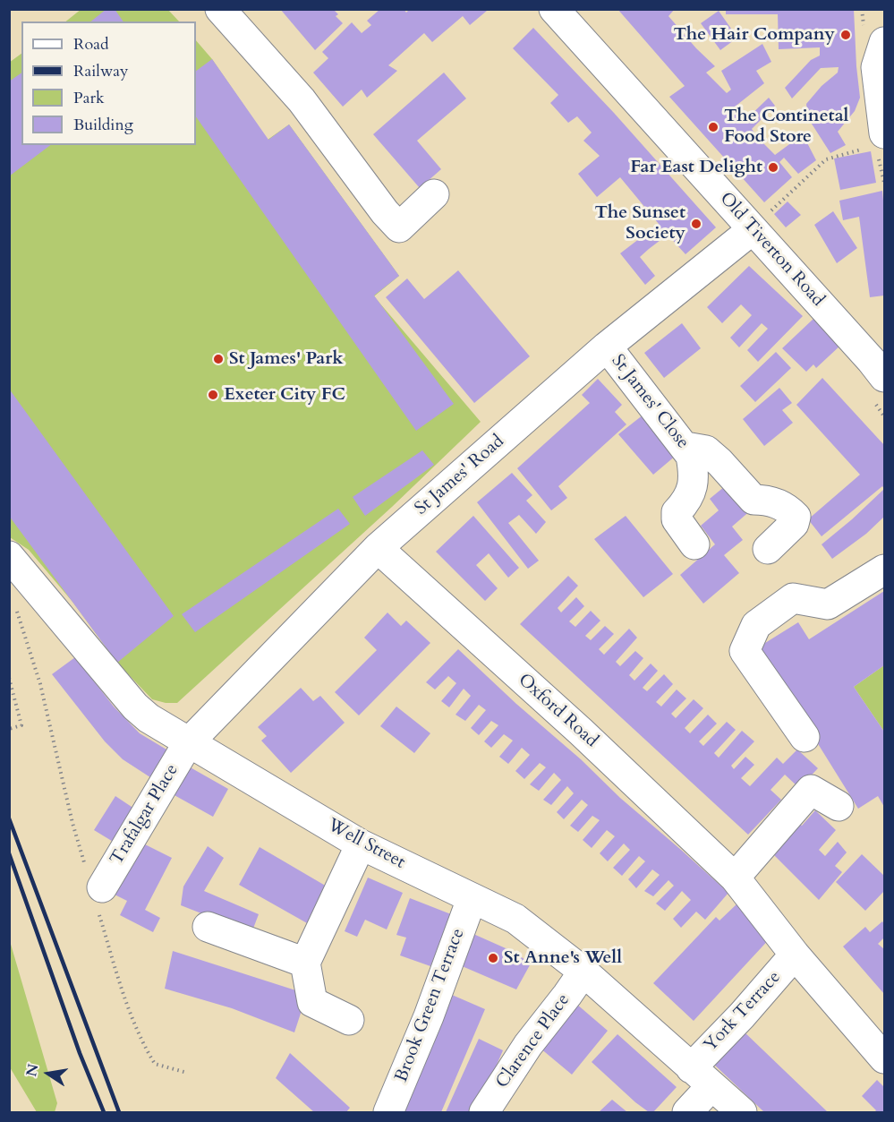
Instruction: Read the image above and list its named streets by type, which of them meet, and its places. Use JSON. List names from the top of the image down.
{
  "streets": {
    "street": [
      "Old Tiverton Road",
      "St James' Close",
      "St James' Road",
      "Oxford Road",
      "Trafalgar Place",
      "Well Street",
      "Brook Green Terrace",
      "York Terrace",
      "Clarence Place"
    ]
  },
  "crossings": [
    ["Old Tiverton Road", "St James' Road"],
    ["St James' Close", "St James' Road"],
    ["St James' Road", "Oxford Road"],
    ["St James' Road", "Trafalgar Place"],
    ["St James' Road", "Well Street"],
    ["Oxford Road", "York Terrace"],
    ["Trafalgar Place", "Well Street"],
    ["Well Street", "Brook Green Terrace"],
    ["Well Street", "York Terrace"],
    ["Well Street", "Clarence Place"]
  ],
  "places": [
    "The Hair Company",
    "The Continetal Food Store",
    "Far East Delight",
    "The Sunset Society",
    "St James' Park",
    "Exeter City FC",
    "St Anne's Well"
  ],
  "legend": [
    "Road",
    "Railway",
    "Park",
    "Building"
  ],
  "north": "left"
}
